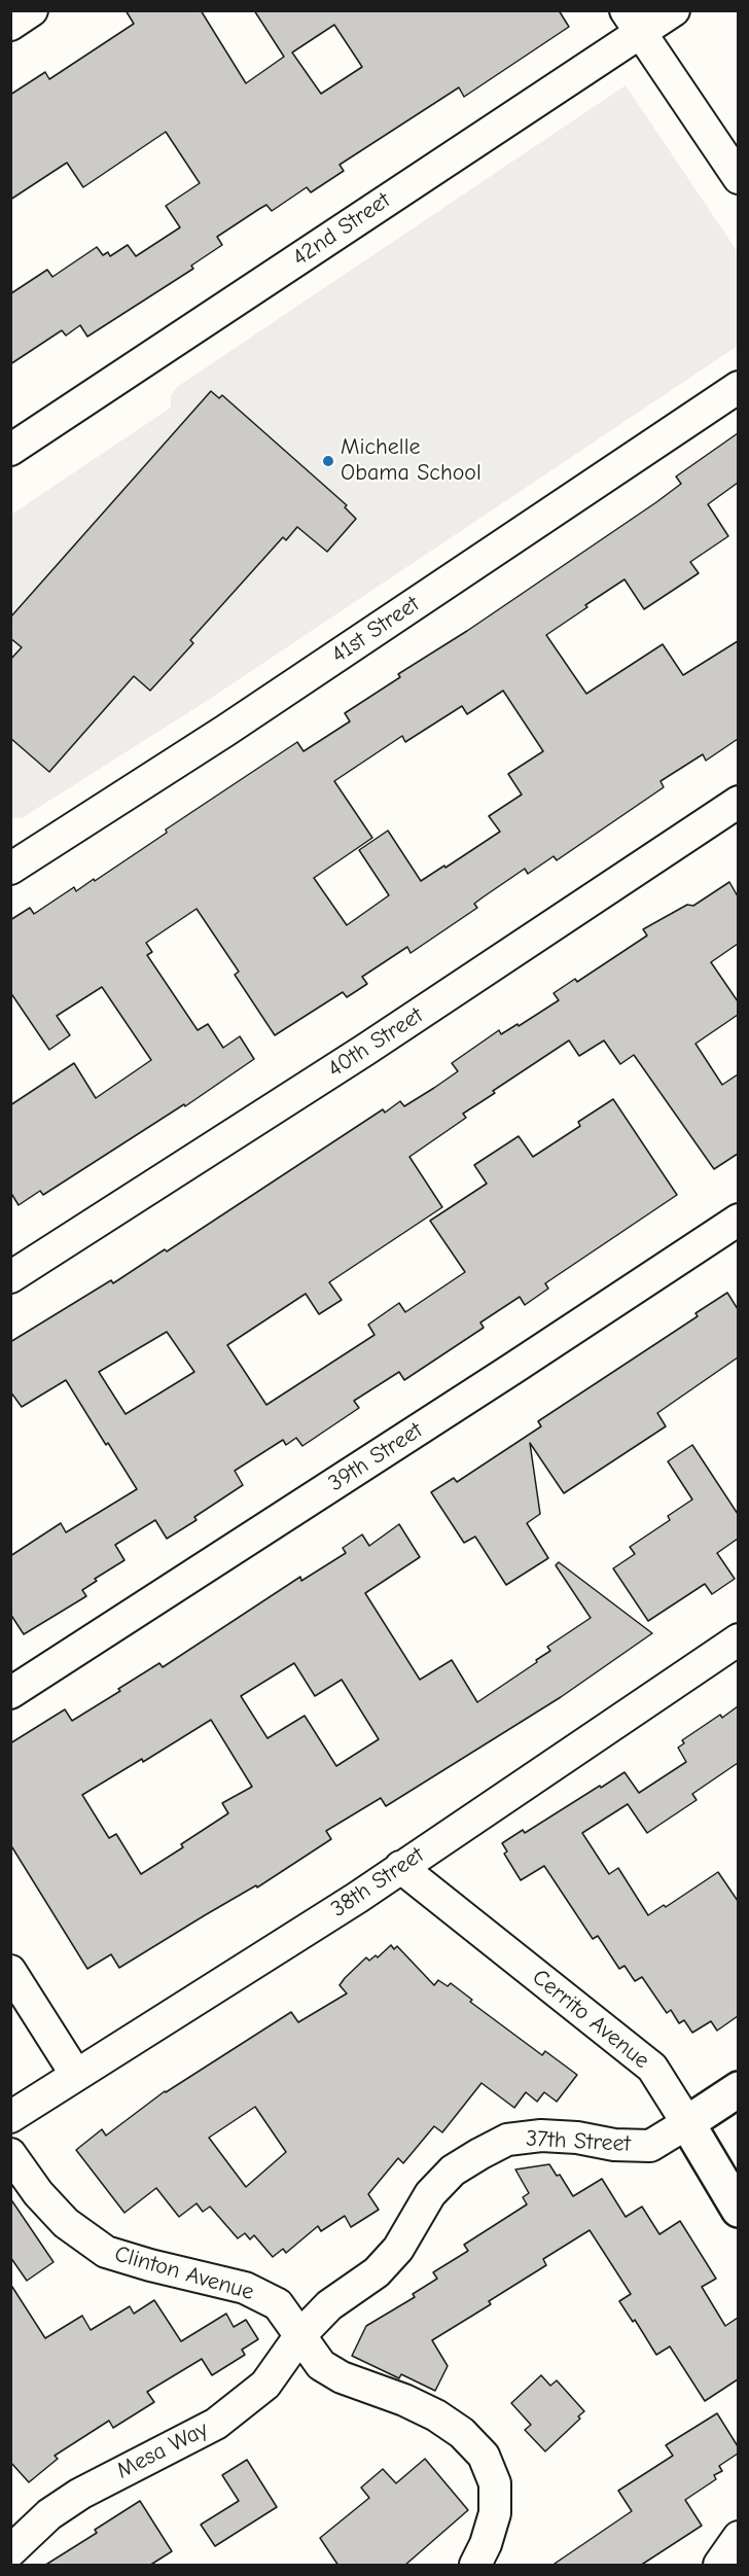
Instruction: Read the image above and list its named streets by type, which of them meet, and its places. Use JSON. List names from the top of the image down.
{
  "streets": {
    "street": [
      "42nd Street",
      "41st Street",
      "40th Street",
      "39th Street",
      "38th Street",
      "Cerrito Avenue",
      "37th Street",
      "Clinton Avenue",
      "Mesa Way"
    ]
  },
  "crossings": [
    ["38th Street", "Cerrito Avenue"],
    ["Cerrito Avenue", "37th Street"],
    ["37th Street", "Clinton Avenue"],
    ["37th Street", "Mesa Way"],
    ["Clinton Avenue", "Mesa Way"]
  ],
  "places": ["Michelle Obama School"]
}
